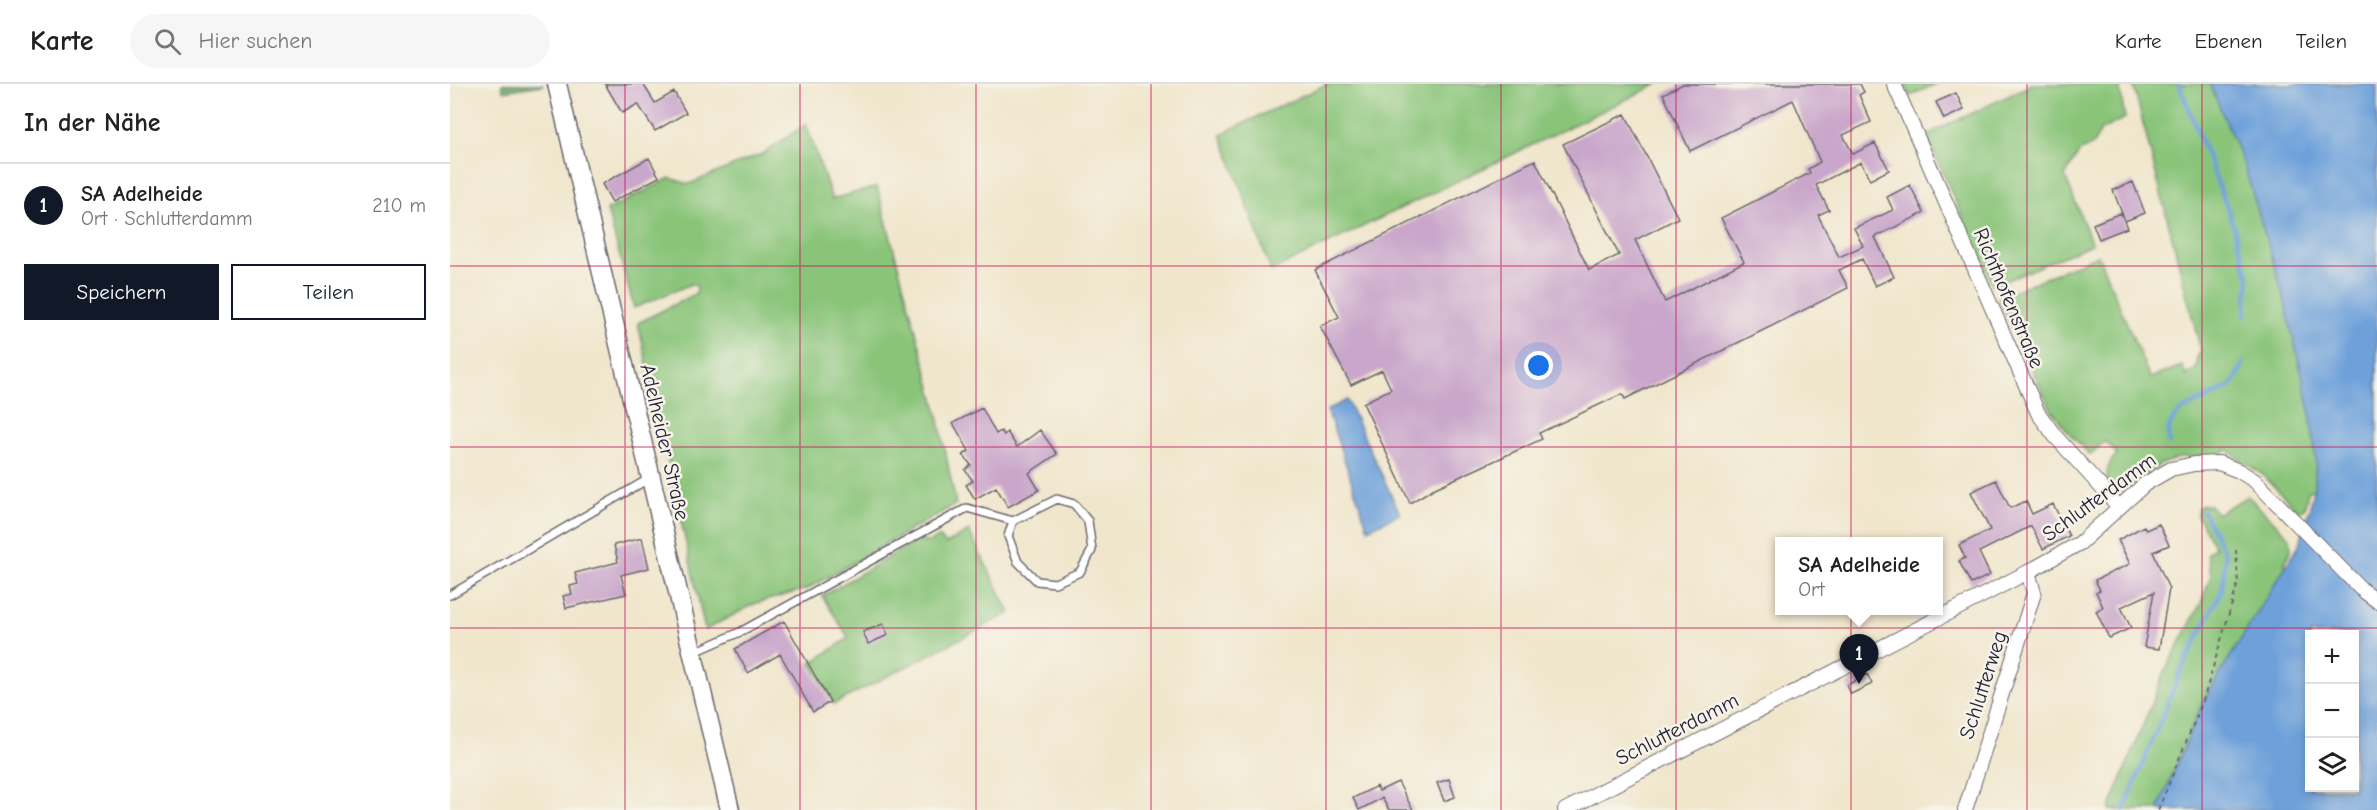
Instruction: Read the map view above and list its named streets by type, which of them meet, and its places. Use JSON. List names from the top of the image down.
{
  "streets": {
    "main road": ["Adelheider Straße"],
    "street": ["Richthofenstraße", "Schlutterdamm", "Schlutterweg"]
  },
  "crossings": [
    ["Richthofenstraße", "Schlutterdamm"],
    ["Schlutterdamm", "Schlutterweg"]
  ],
  "page": {
    "header": "Karte",
    "search": "Hier suchen",
    "nav": ["Karte", "Ebenen", "Teilen"],
    "heading": "In der Nähe",
    "list": [
      {
        "mark": "1",
        "name": "SA Adelheide",
        "note": "Ort · Schlutterdamm",
        "value": "210 m"
      }
    ],
    "buttons": ["Speichern", "Teilen"],
    "popup": ["SA Adelheide", "Ort"],
    "map_buttons": ["+", "−"],
    "pins": "1"
  }
}
